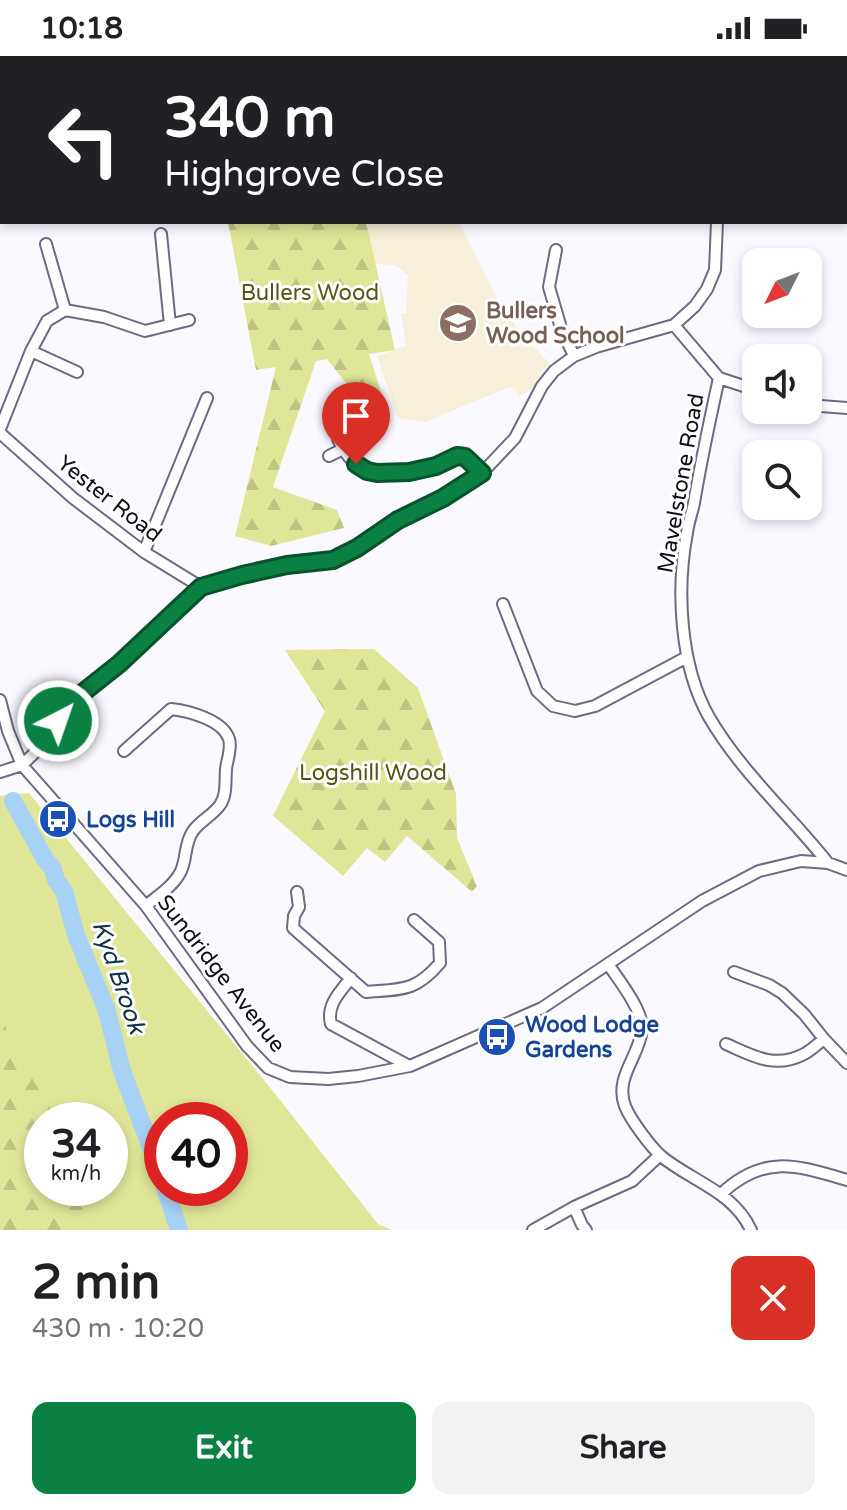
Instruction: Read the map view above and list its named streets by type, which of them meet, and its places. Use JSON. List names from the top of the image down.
{
  "streets": {
    "street": ["Mavelstone Road", "Yester Road", "Sundridge Avenue"]
  },
  "crossings": [
    ["Mavelstone Road", "Sundridge Avenue"]
  ],
  "water": ["Kyd Brook"],
  "parks": ["Bullers Wood", "Logshill Wood"],
  "places": {
    "school or university": ["Bullers Wood School"],
    "bus stop": ["Logs Hill", "Wood Lodge Gardens"]
  },
  "north": "bottom left",
  "page": {
    "status": "10:18",
    "turn": ["340 m", "Highgrove Close"],
    "speed": "34 km/h",
    "limit": "40",
    "heading": ["2 min", "430 m · 10:20"],
    "buttons": ["Exit", "Share"]
  }
}
